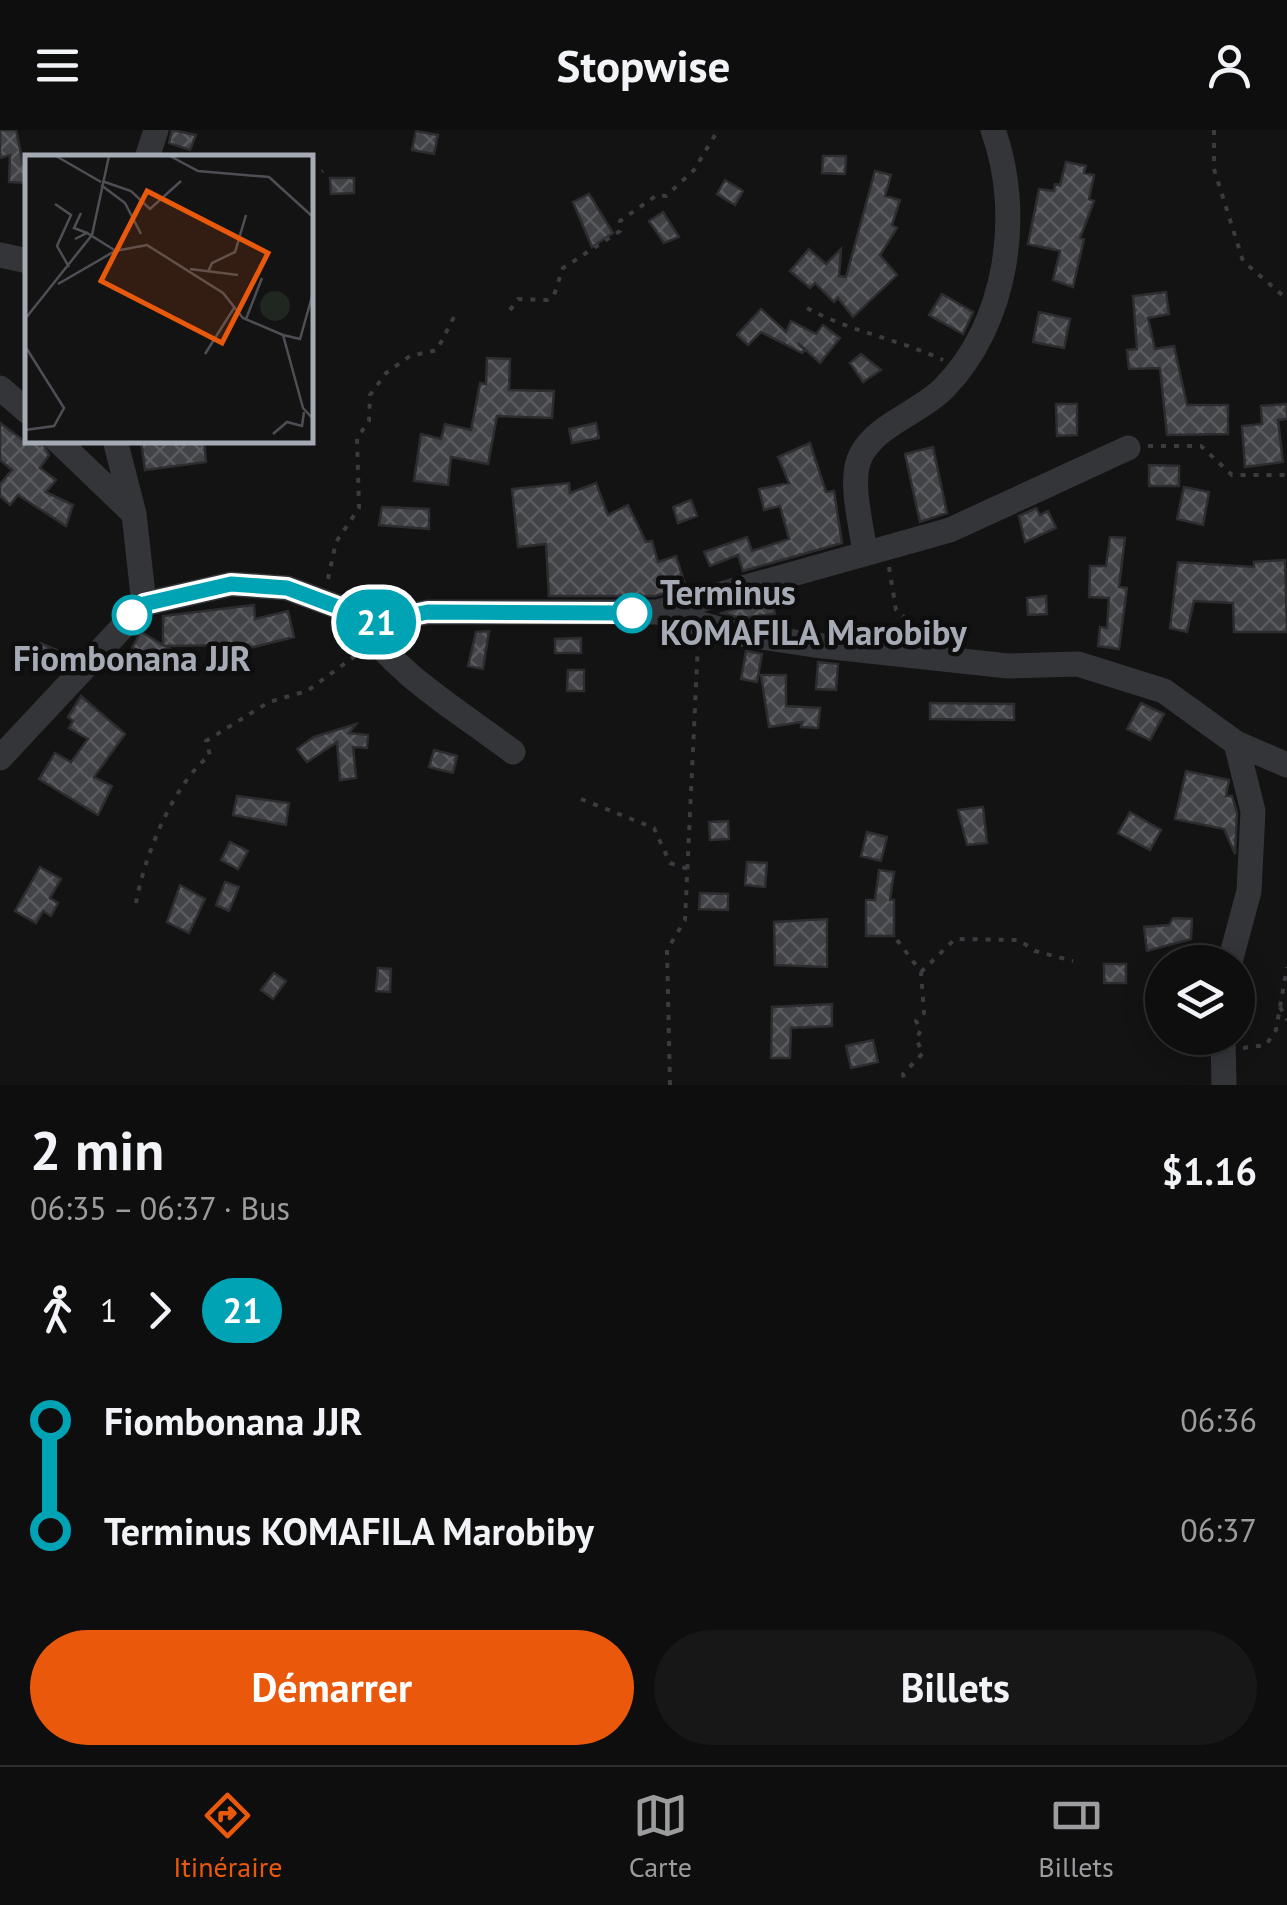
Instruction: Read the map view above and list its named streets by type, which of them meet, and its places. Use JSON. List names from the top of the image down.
{
  "places": ["Terminus KOMAFILA Marobiby", "Fiombonana JJR"],
  "lines": ["bus line 21"],
  "page": {
    "header": "Stopwise",
    "on_map": "21",
    "heading": ["2 min", "06:35 – 06:37 · Bus", "$1.16"],
    "legs": ["1", "21"],
    "list": [
      {
        "name": "Fiombonana JJR",
        "value": "06:36"
      },
      {
        "name": "Terminus KOMAFILA Marobiby",
        "value": "06:37"
      }
    ],
    "buttons": ["Démarrer", "Billets"],
    "tabs": ["Itinéraire", "Carte", "Billets"]
  }
}
